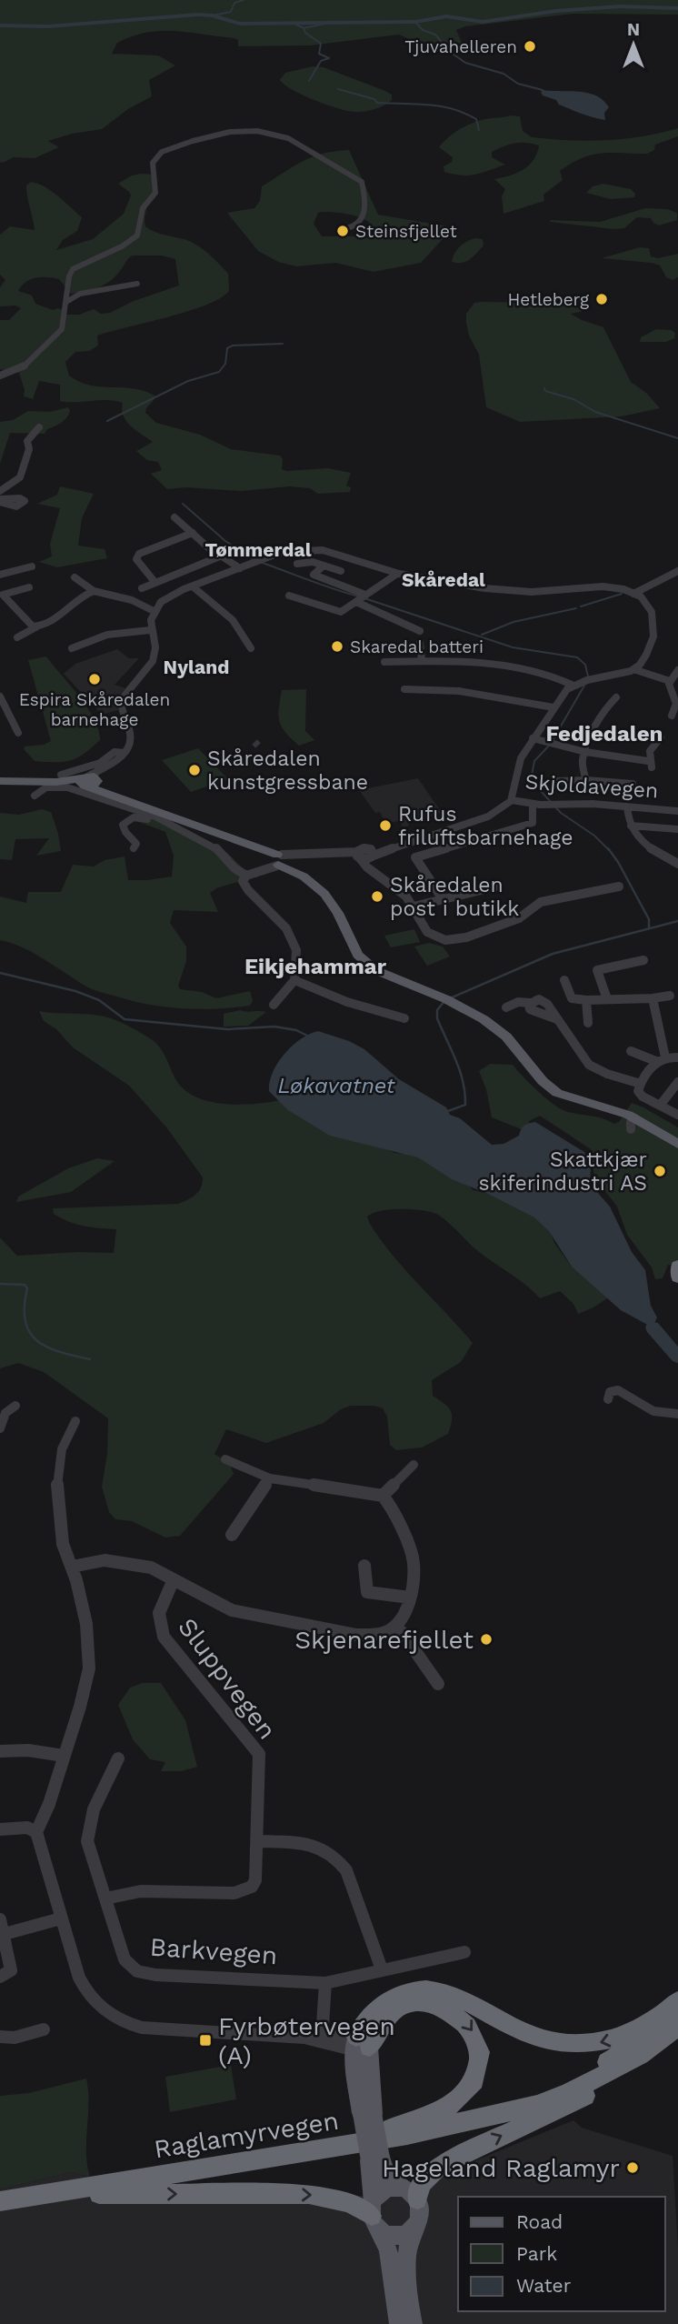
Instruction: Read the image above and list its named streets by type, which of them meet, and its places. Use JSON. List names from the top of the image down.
{
  "streets": {
    "highway": ["Raglamyrvegen"],
    "street": ["Skjoldavegen", "Sluppvegen", "Barkvegen"]
  },
  "crossings": [
    ["Sluppvegen", "Barkvegen"]
  ],
  "districts": [
    "Tømmerdal",
    "Skåredal",
    "Nyland",
    "Fedjedalen",
    "Eikjehammar"
  ],
  "water": ["Løkavatnet"],
  "places": {
    "other": [
      "Tjuvahelleren",
      "Steinsfjellet",
      "Hetleberg",
      "Skaredal batteri",
      "Espira Skåredalen barnehage",
      "Skåredalen kunstgressbane",
      "Rufus friluftsbarnehage",
      "Skåredalen post i butikk",
      "Skattkjær skiferindustri AS",
      "Skjenarefjellet",
      "Hageland Raglamyr"
    ],
    "transit": ["Fyrbøtervegen (A)"]
  },
  "legend": ["Road", "Park", "Water"],
  "north": "top"
}
